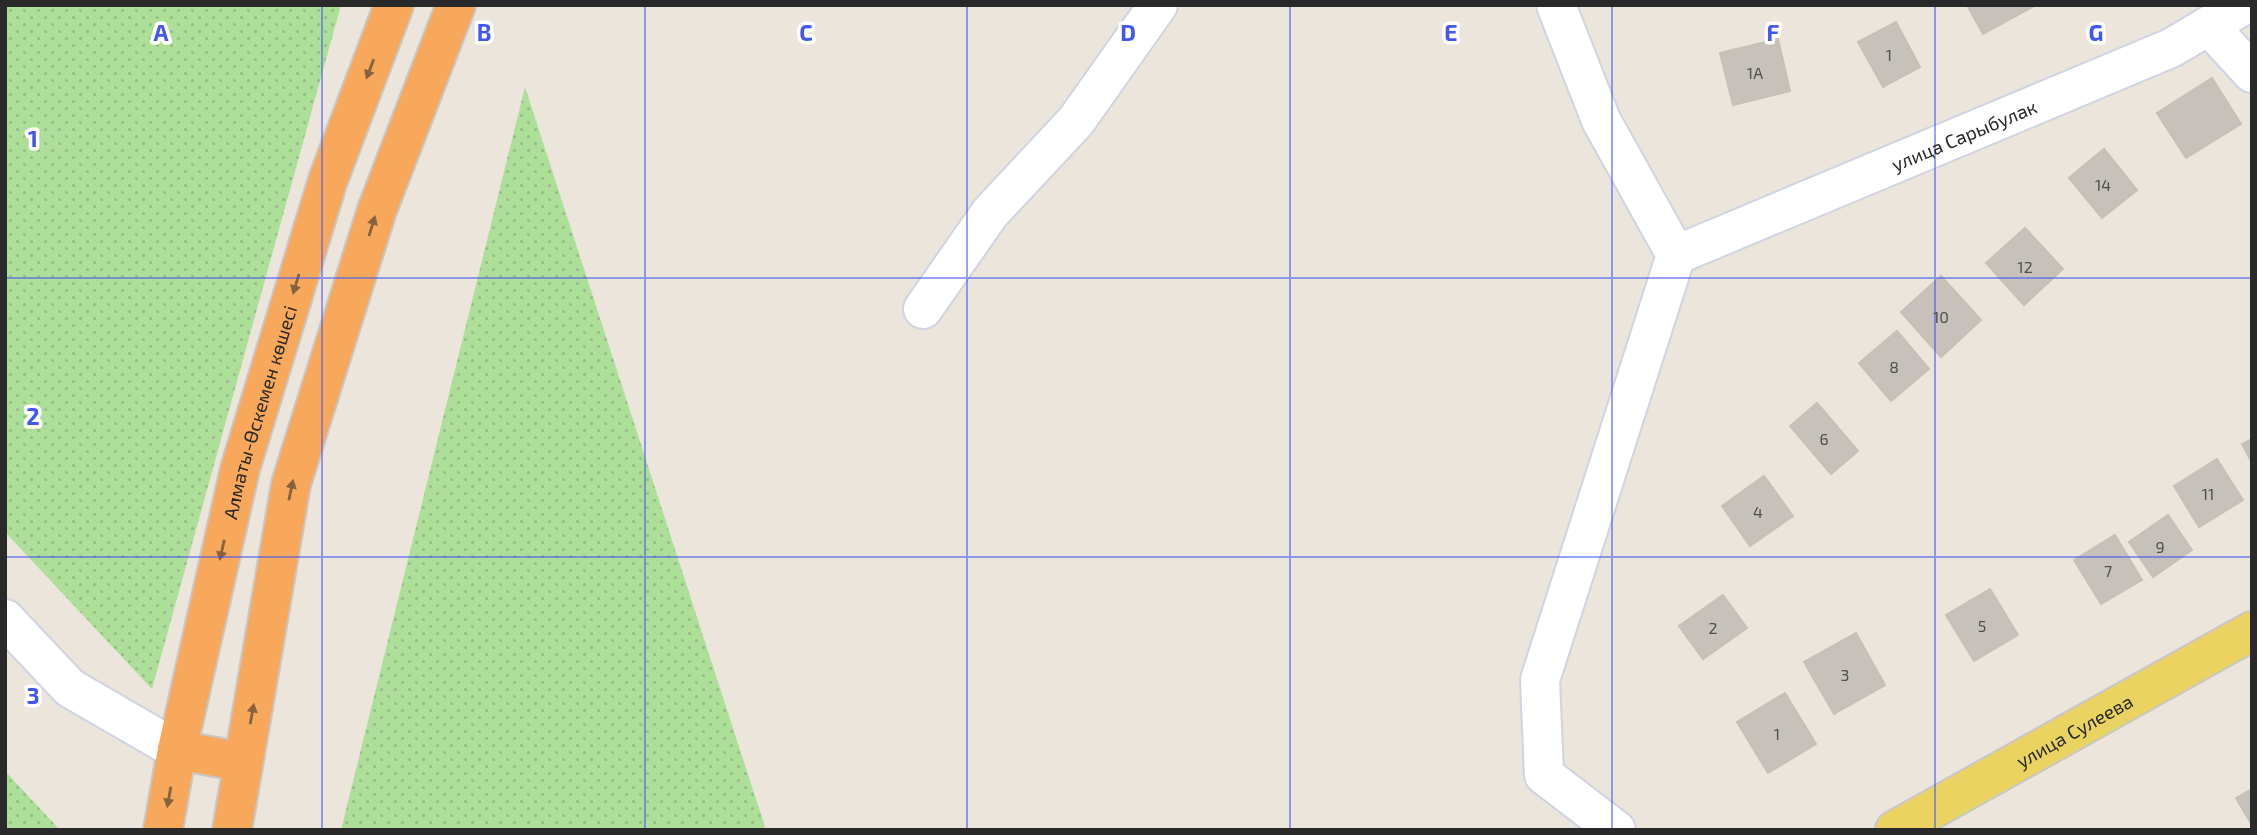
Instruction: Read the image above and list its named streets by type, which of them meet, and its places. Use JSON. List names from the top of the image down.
{
  "streets": {
    "highway": ["Алматы-Өскемен көшесі"],
    "main road": ["улица Сулеева"],
    "street": ["улица Сарыбулак"]
  },
  "house_numbers": [
    "1",
    "1А",
    "14",
    "12",
    "10",
    "8",
    "6",
    "11",
    "4",
    "9",
    "7",
    "5",
    "2",
    "3",
    "1"
  ],
  "grid": {
    "columns": [
      "A",
      "B",
      "C",
      "D",
      "E",
      "F",
      "G"
    ],
    "rows": ["1", "2", "3"]
  }
}
